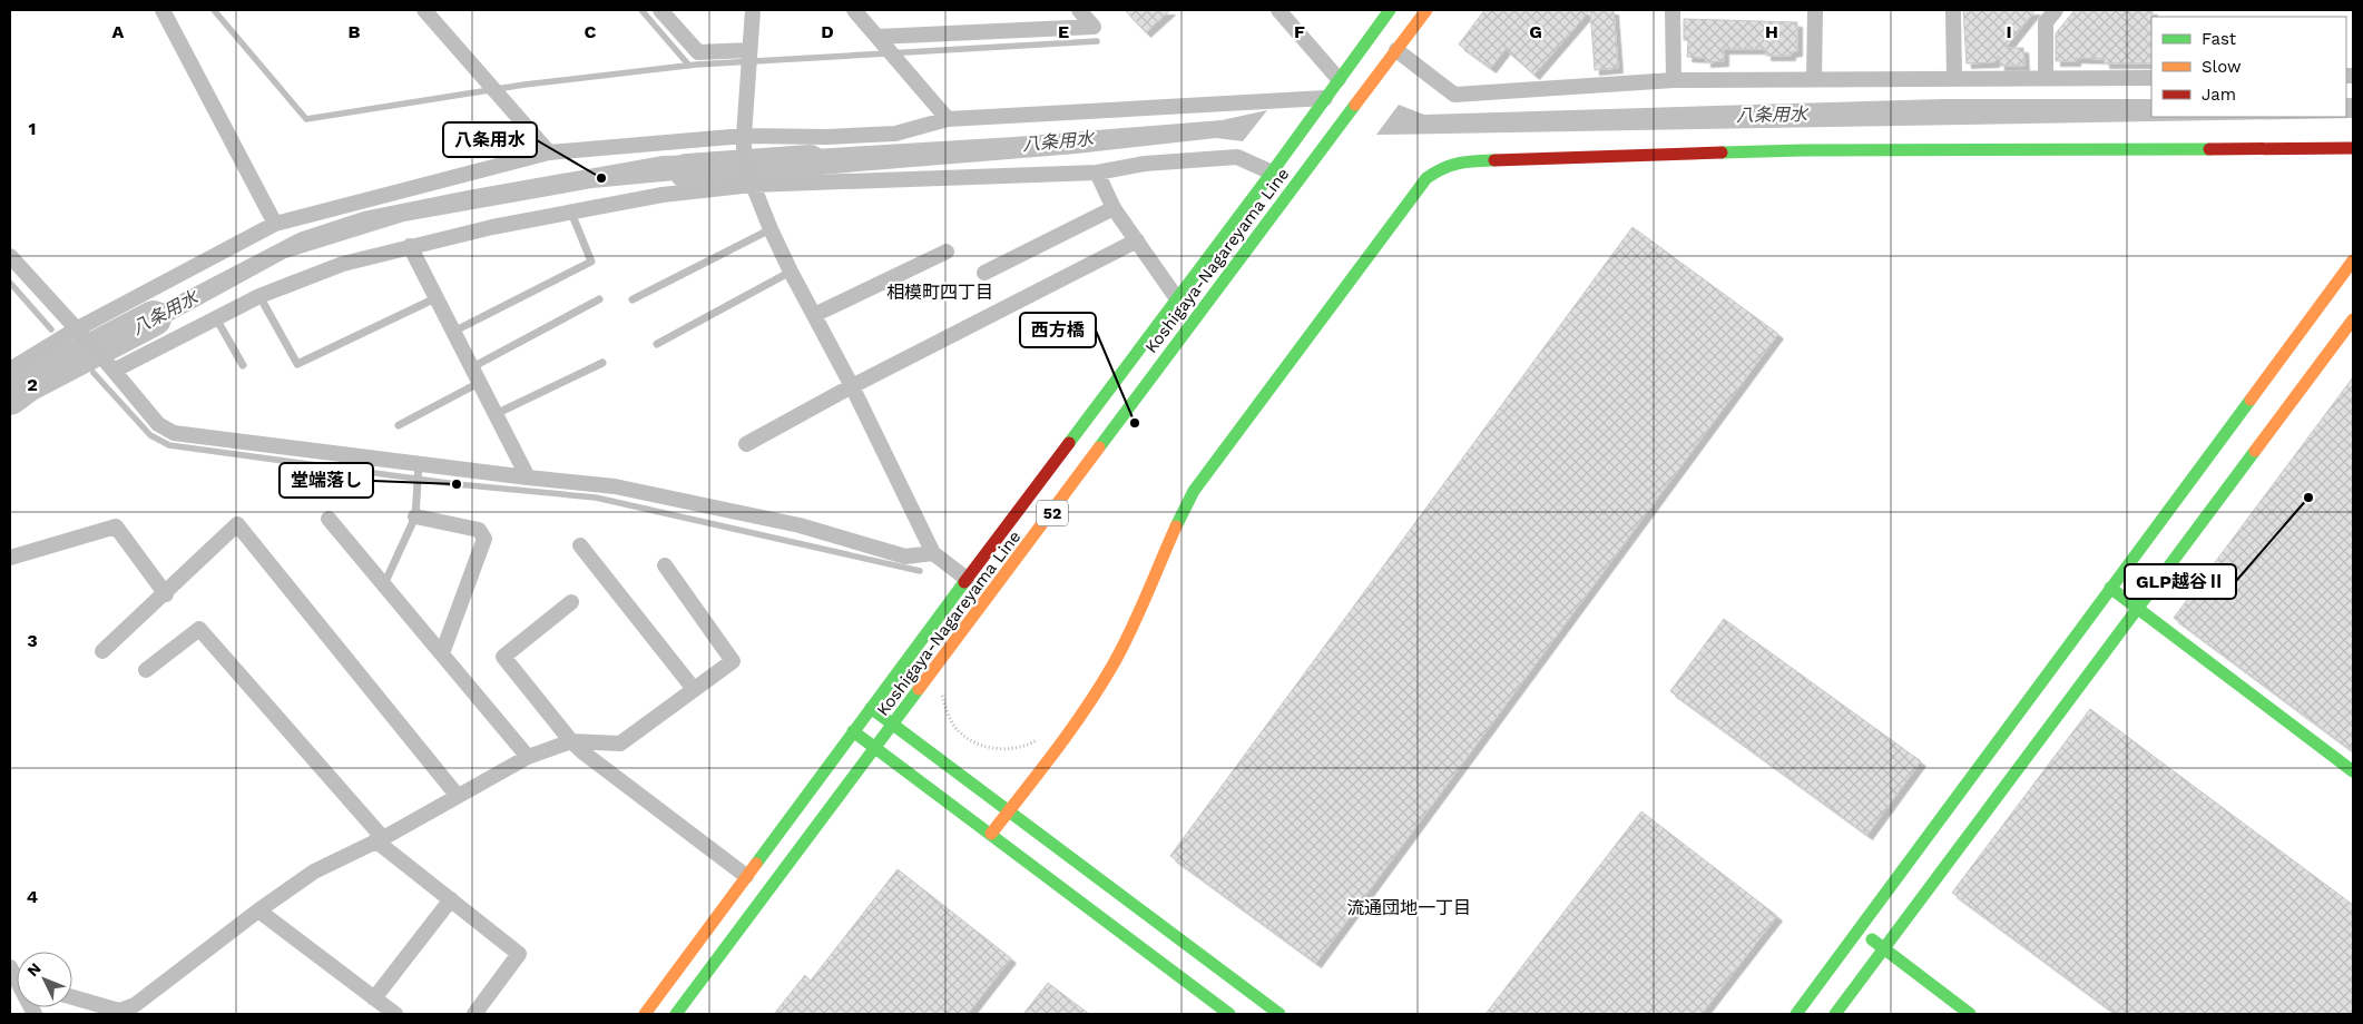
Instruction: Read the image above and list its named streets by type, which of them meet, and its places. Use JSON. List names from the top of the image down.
{
  "streets": {
    "street": ["Koshigaya-Nagareyama Line", "52"]
  },
  "districts": ["相模町四丁目", "流通団地一丁目"],
  "water": ["八条用水"],
  "places": [
    "八条用水",
    "西方橋",
    "堂端落し",
    "GLP越谷Ⅱ"
  ],
  "legend": ["Fast", "Slow", "Jam"],
  "north": "top left",
  "grid": {
    "columns": [
      "A",
      "B",
      "C",
      "D",
      "E",
      "F",
      "G",
      "H",
      "I"
    ],
    "rows": [
      "1",
      "2",
      "3",
      "4"
    ]
  }
}
